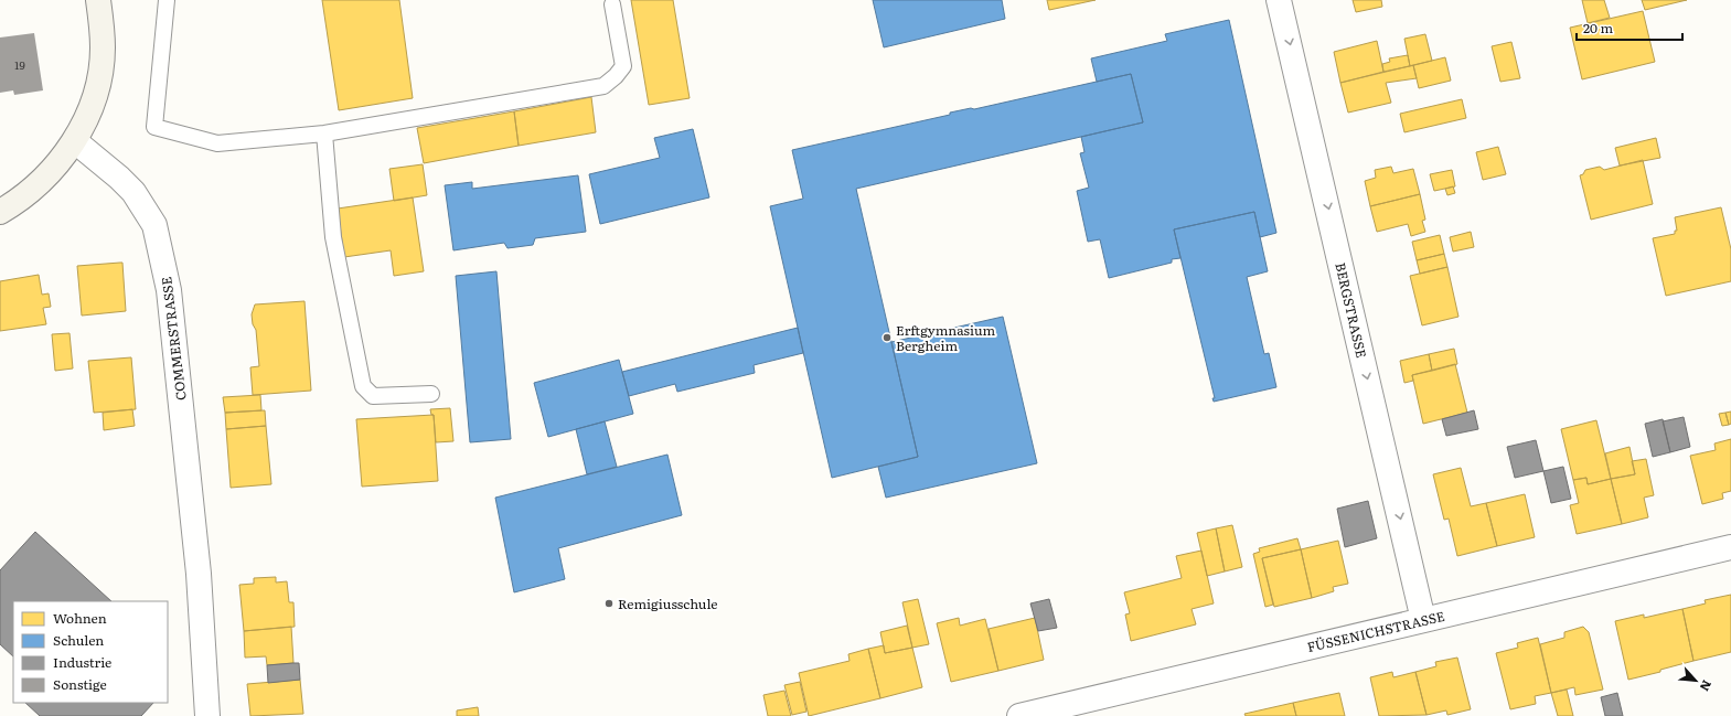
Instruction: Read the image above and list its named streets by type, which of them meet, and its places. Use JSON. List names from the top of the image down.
{
  "streets": {
    "street": ["BERGSTRASSE", "COMMERSTRASSE", "FÜSSENICHSTRASSE"]
  },
  "crossings": [
    ["BERGSTRASSE", "FÜSSENICHSTRASSE"]
  ],
  "one_way": ["BERGSTRASSE"],
  "places": ["Erftgymnasium Bergheim", "Remigiusschule"],
  "house_numbers": ["19"],
  "legend": [
    "Wohnen",
    "Schulen",
    "Industrie",
    "Sonstige"
  ],
  "scale_bar": "20 m",
  "north": "bottom right"
}
